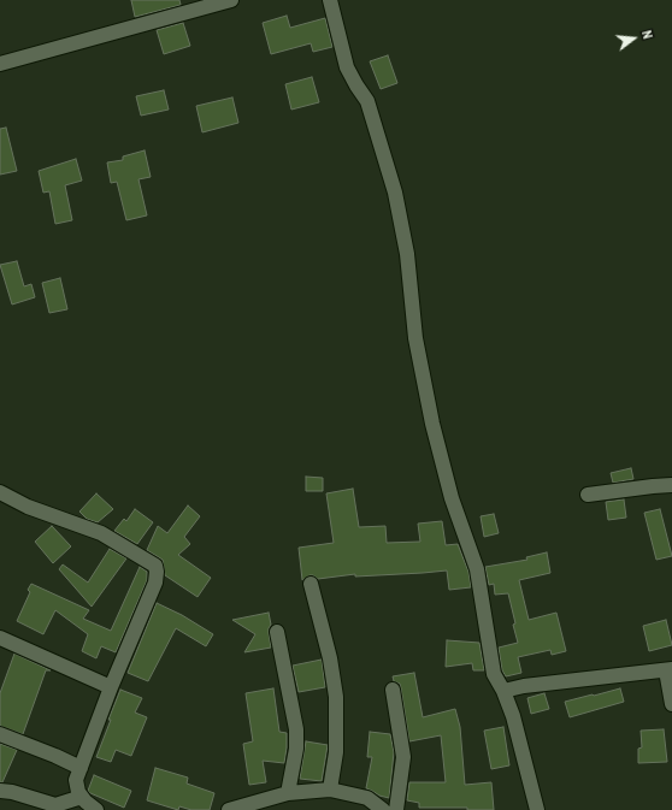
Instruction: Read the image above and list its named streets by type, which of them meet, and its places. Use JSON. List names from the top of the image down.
{
  "north": "right"
}
